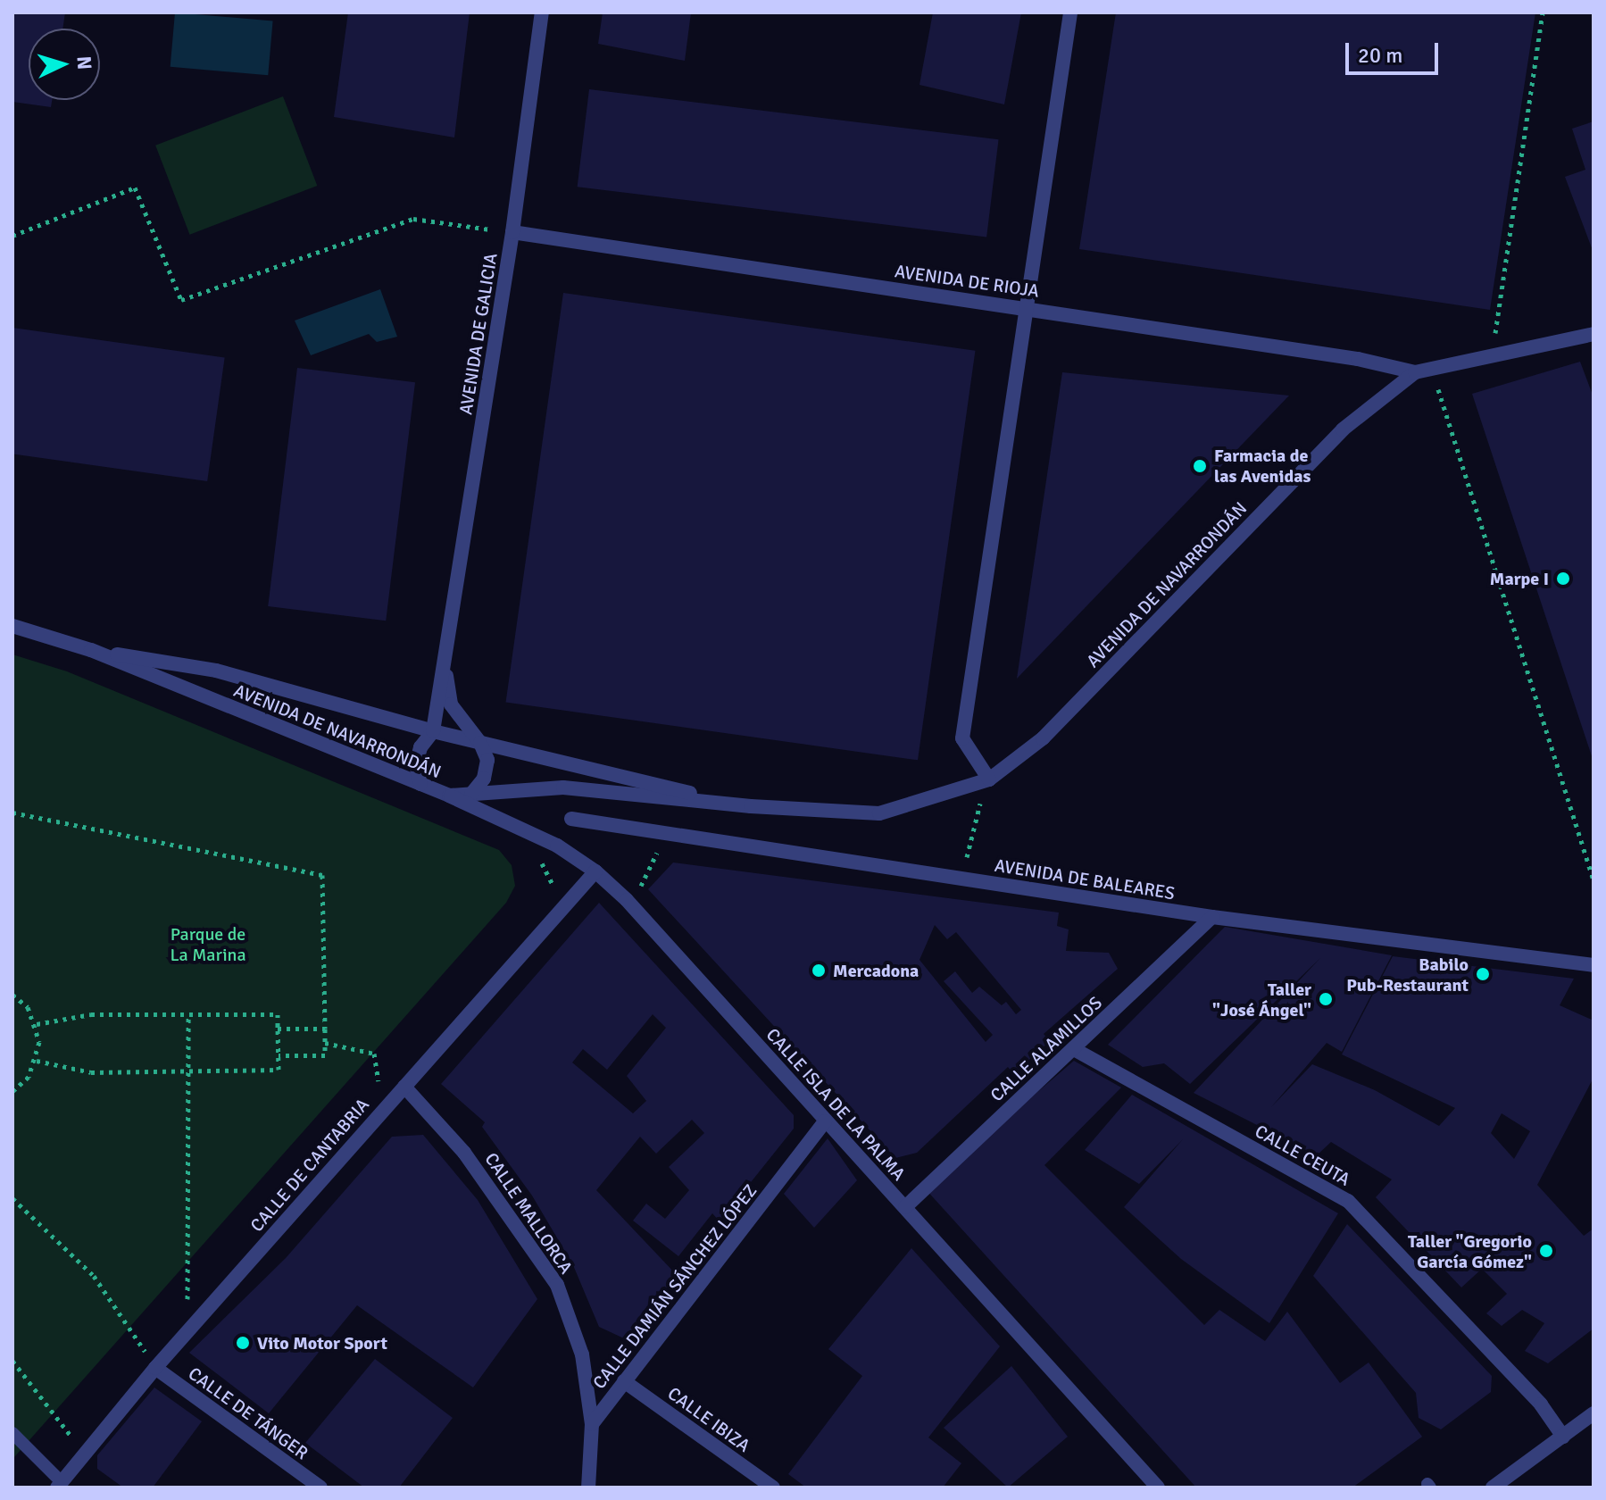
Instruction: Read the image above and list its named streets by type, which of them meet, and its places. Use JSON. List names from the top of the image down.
{
  "streets": {
    "street": [
      "AVENIDA DE RIOJA",
      "AVENIDA DE GALICIA",
      "AVENIDA DE NAVARRONDÁN",
      "AVENIDA DE BALEARES",
      "CALLE ALAMILLOS",
      "CALLE ISLA DE LA PALMA",
      "CALLE CEUTA",
      "CALLE DE CANTABRIA",
      "CALLE MALLORCA",
      "CALLE DAMIÁN SÁNCHEZ LÓPEZ",
      "CALLE DE TÁNGER",
      "CALLE IBIZA"
    ]
  },
  "crossings": [
    ["AVENIDA DE RIOJA", "AVENIDA DE GALICIA"],
    ["AVENIDA DE RIOJA", "AVENIDA DE NAVARRONDÁN"],
    ["AVENIDA DE GALICIA", "AVENIDA DE NAVARRONDÁN"],
    ["AVENIDA DE GALICIA", "CALLE ISLA DE LA PALMA"],
    ["AVENIDA DE NAVARRONDÁN", "CALLE ISLA DE LA PALMA"],
    ["AVENIDA DE BALEARES", "CALLE ALAMILLOS"],
    ["CALLE ALAMILLOS", "CALLE ISLA DE LA PALMA"],
    ["CALLE ALAMILLOS", "CALLE CEUTA"],
    ["CALLE ISLA DE LA PALMA", "CALLE DE CANTABRIA"],
    ["CALLE ISLA DE LA PALMA", "CALLE DAMIÁN SÁNCHEZ LÓPEZ"],
    ["CALLE DE CANTABRIA", "CALLE MALLORCA"],
    ["CALLE DE CANTABRIA", "CALLE DE TÁNGER"],
    ["CALLE MALLORCA", "CALLE DAMIÁN SÁNCHEZ LÓPEZ"],
    ["CALLE DAMIÁN SÁNCHEZ LÓPEZ", "CALLE IBIZA"]
  ],
  "parks": ["Parque de La Marina"],
  "places": [
    "Farmacia de las Avenidas",
    "Marpe I",
    "Mercadona",
    "Babilo Pub-Restaurant",
    "Taller \"José Ángel\"",
    "Taller \"Gregorio García Gómez\"",
    "Vito Motor Sport"
  ],
  "scale_bar": "20 m",
  "north": "right"
}
